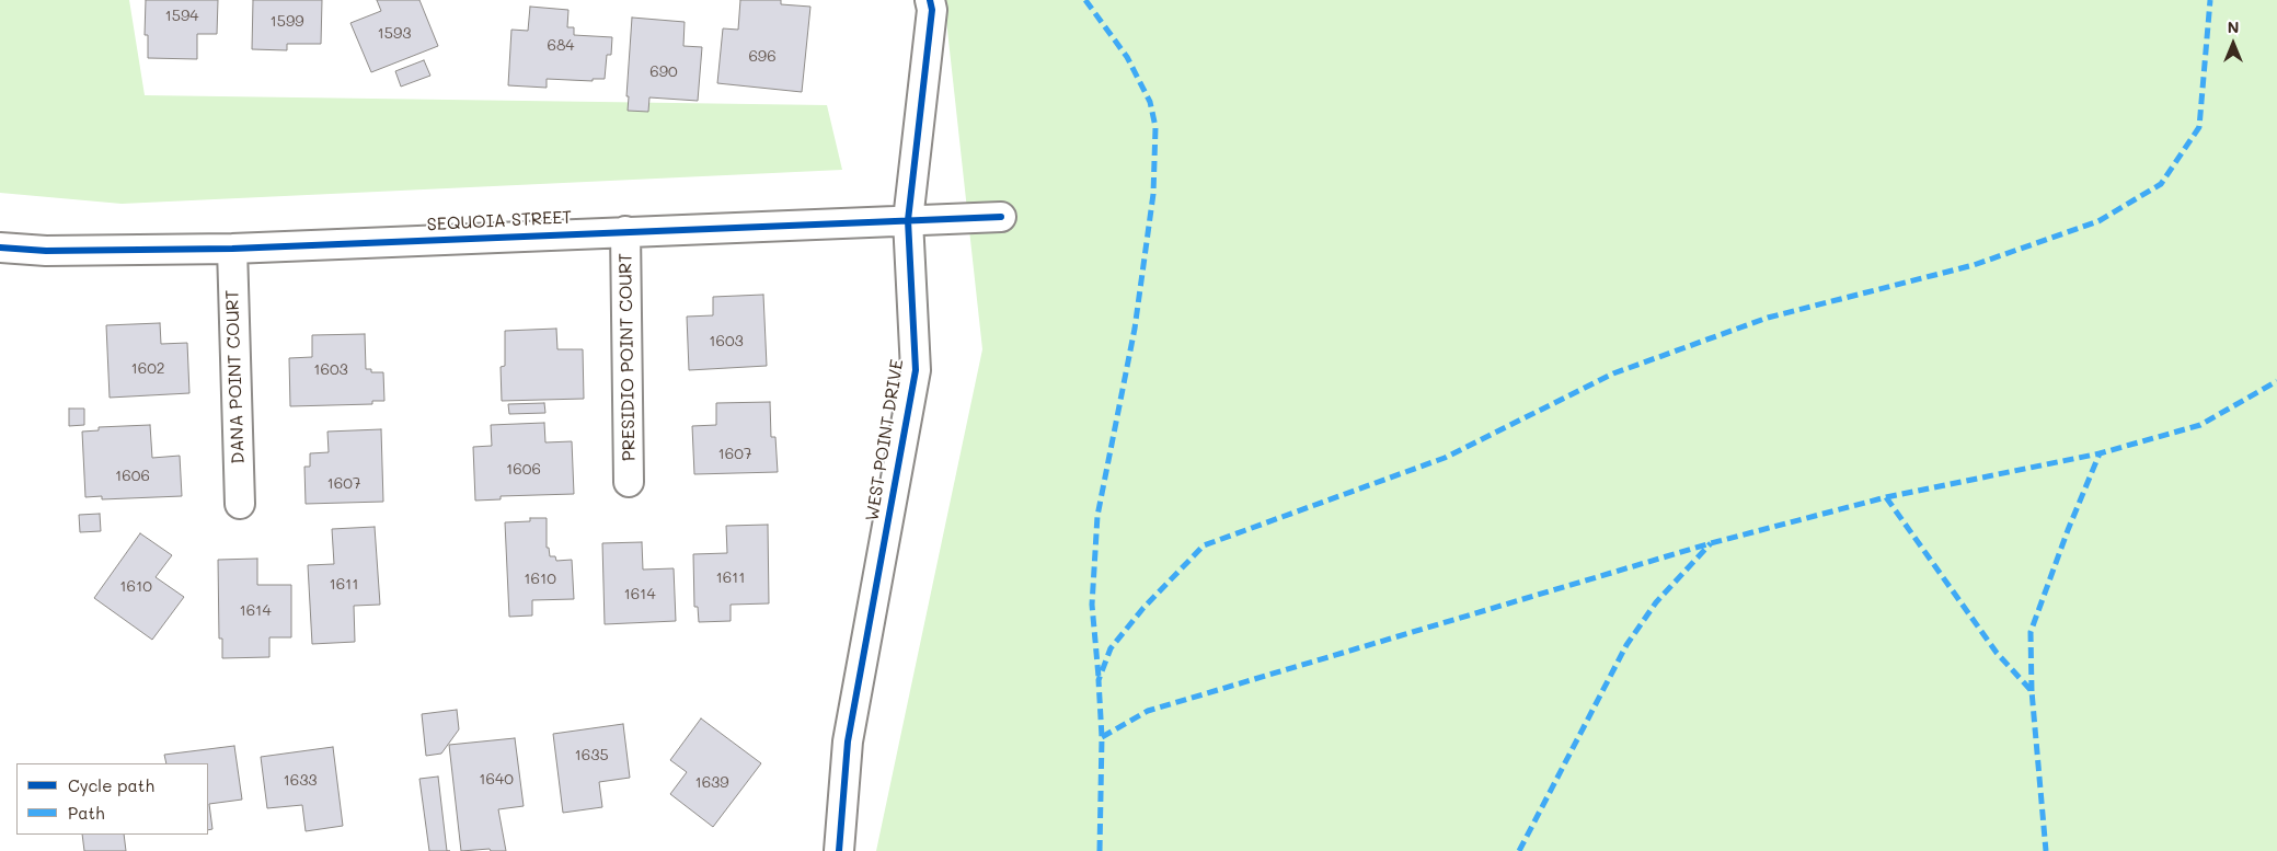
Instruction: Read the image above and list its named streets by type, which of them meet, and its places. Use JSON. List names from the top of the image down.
{
  "streets": {
    "street": [
      "SEQUOIA STREET",
      "PRESIDIO POINT COURT",
      "DANA POINT COURT",
      "WEST POINT DRIVE"
    ]
  },
  "crossings": [
    ["SEQUOIA STREET", "PRESIDIO POINT COURT"],
    ["SEQUOIA STREET", "DANA POINT COURT"],
    ["SEQUOIA STREET", "WEST POINT DRIVE"]
  ],
  "house_numbers": [
    "1594",
    "1599",
    "1593",
    "684",
    "696",
    "690",
    "1603",
    "1602",
    "1603",
    "1607",
    "1606",
    "1606",
    "1607",
    "1611",
    "1610",
    "1611",
    "1610",
    "1614",
    "1614",
    "1635",
    "1640",
    "1633",
    "1639"
  ],
  "legend": ["Cycle path", "Path"],
  "north": "top"
}
